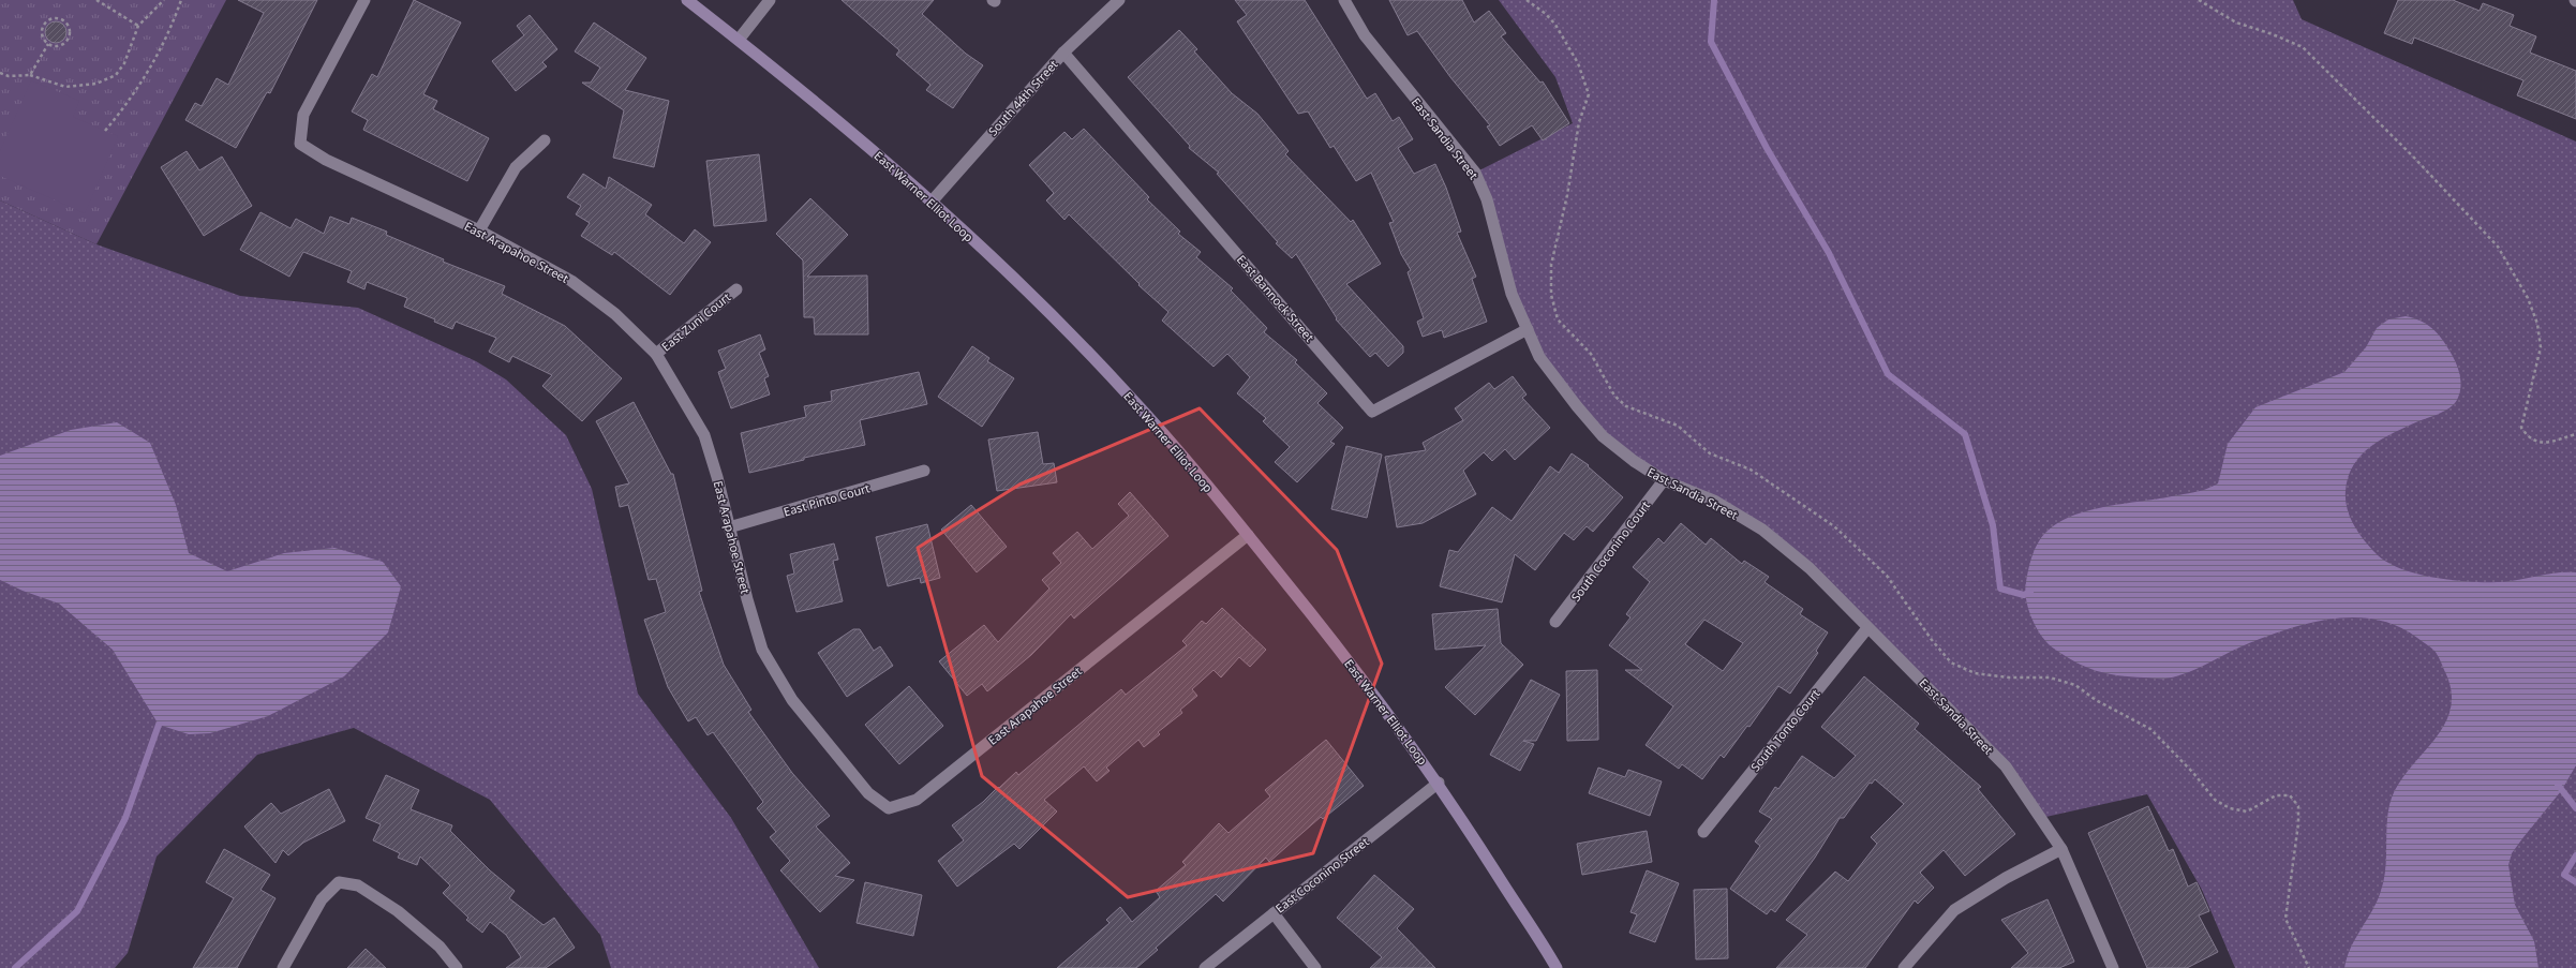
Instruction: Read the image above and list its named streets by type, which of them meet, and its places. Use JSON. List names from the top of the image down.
{
  "streets": {
    "main road": ["East Warner Elliot Loop"],
    "street": [
      "South 44th Street",
      "East Sandia Street",
      "East Arapahoe Street",
      "East Bannock Street",
      "East Zuni Court",
      "East Pinto Court",
      "South Coconino Court",
      "South Tonto Court",
      "East Coconino Street"
    ]
  },
  "crossings": [
    ["South 44th Street", "East Warner Elliot Loop"],
    ["South 44th Street", "East Bannock Street"],
    ["East Sandia Street", "East Bannock Street"],
    ["East Sandia Street", "South Coconino Court"],
    ["East Sandia Street", "South Tonto Court"],
    ["East Warner Elliot Loop", "East Arapahoe Street"],
    ["East Warner Elliot Loop", "East Coconino Street"],
    ["East Arapahoe Street", "East Zuni Court"],
    ["East Arapahoe Street", "East Pinto Court"]
  ]
}
